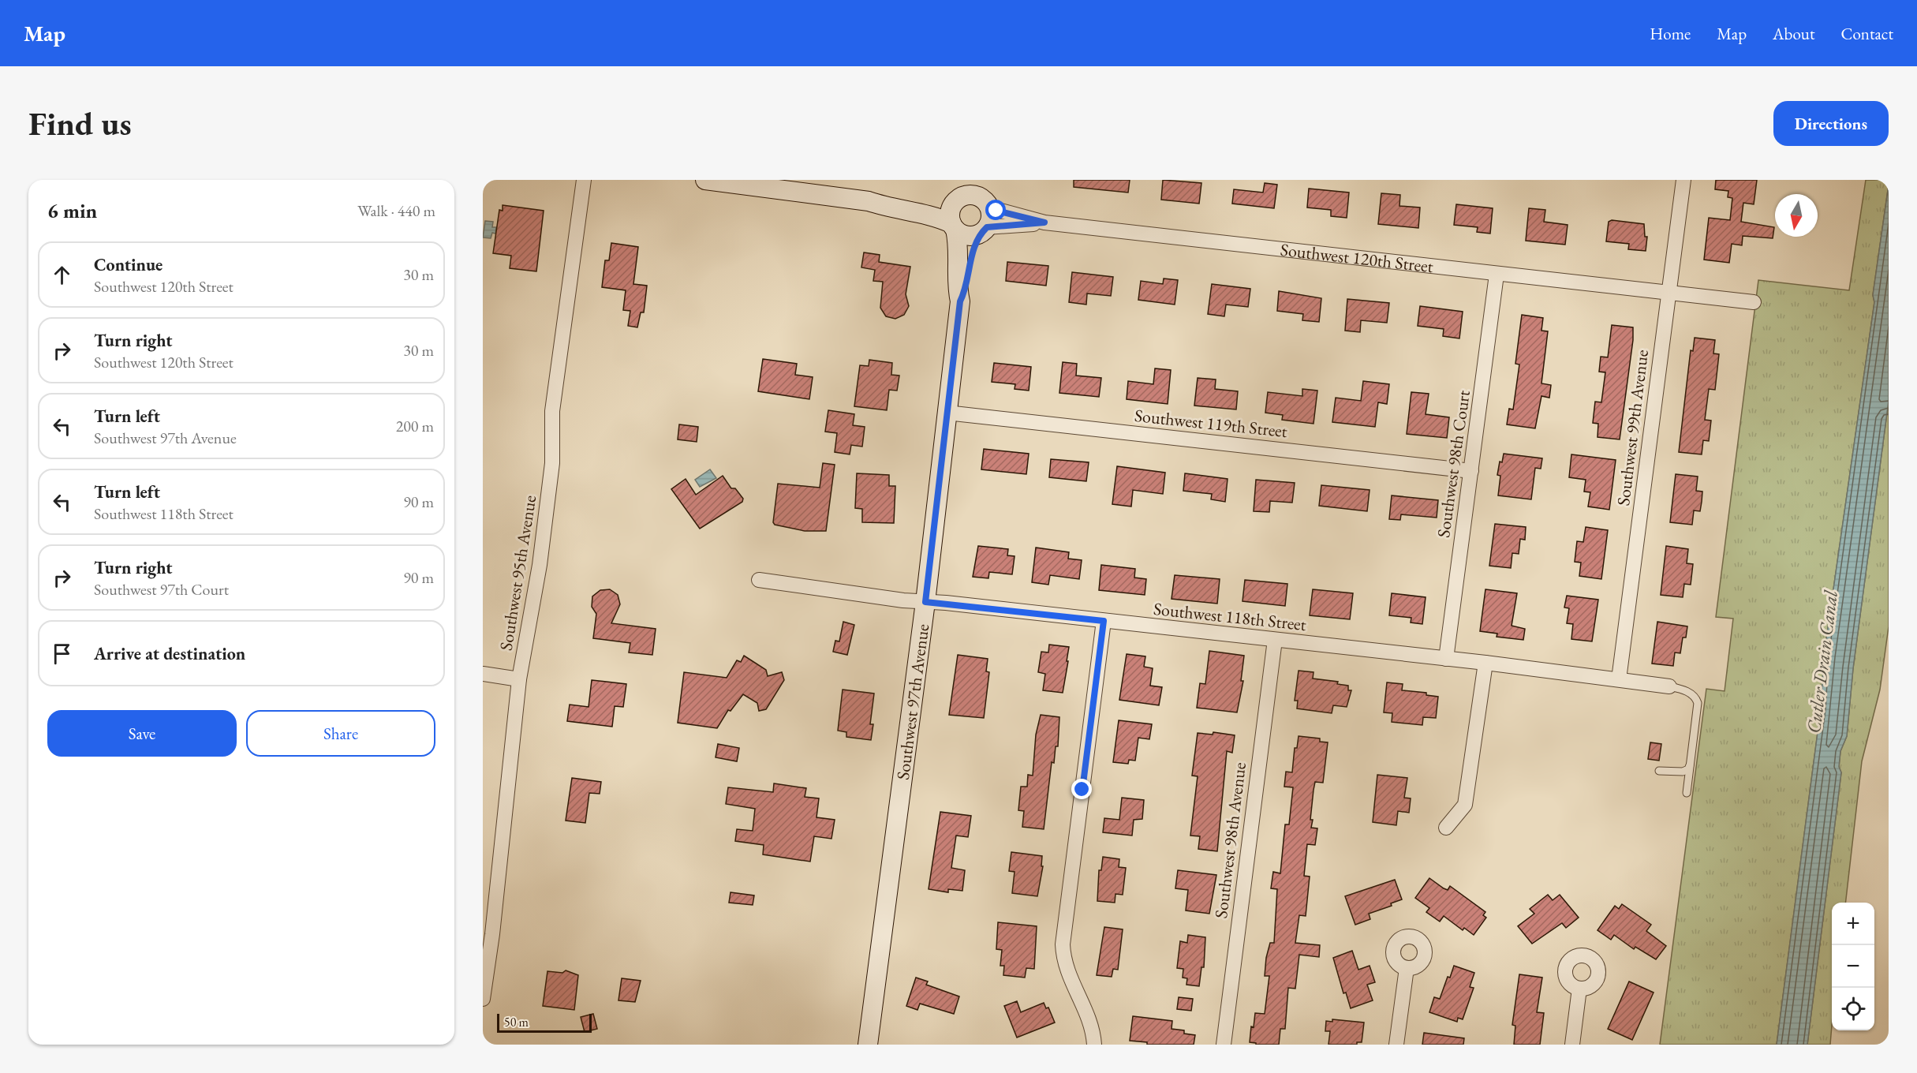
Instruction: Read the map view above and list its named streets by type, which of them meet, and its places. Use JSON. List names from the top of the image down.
{
  "streets": {
    "street": [
      "Southwest 120th Street",
      "Southwest 119th Street",
      "Southwest 99th Avenue",
      "Southwest 98th Court",
      "Southwest 95th Avenue",
      "Southwest 118th Street",
      "Southwest 97th Avenue",
      "Southwest 98th Avenue"
    ]
  },
  "crossings": [
    ["Southwest 120th Street", "Southwest 99th Avenue"],
    ["Southwest 120th Street", "Southwest 98th Court"],
    ["Southwest 120th Street", "Southwest 97th Avenue"],
    ["Southwest 119th Street", "Southwest 98th Court"],
    ["Southwest 119th Street", "Southwest 97th Avenue"],
    ["Southwest 99th Avenue", "Southwest 118th Street"],
    ["Southwest 98th Court", "Southwest 118th Street"],
    ["Southwest 118th Street", "Southwest 97th Avenue"],
    ["Southwest 118th Street", "Southwest 98th Avenue"]
  ],
  "water": ["Cutler Drain Canal"],
  "scale_bar": "50 m",
  "north": "bottom",
  "page": {
    "header": "Map",
    "nav": [
      "Home",
      "Map",
      "About",
      "Contact"
    ],
    "buttons": [
      "Directions",
      ["Save", "Share"]
    ],
    "title": "Find us",
    "heading": ["6 min", "Walk · 440 m"],
    "list": [
      ["Continue", "Southwest 120th Street", "30 m"],
      ["Turn right", "Southwest 120th Street", "30 m"],
      ["Turn left", "Southwest 97th Avenue", "200 m"],
      ["Turn left", "Southwest 118th Street", "90 m"],
      ["Turn right", "Southwest 97th Court", "90 m"],
      "Arrive at destination"
    ],
    "map_buttons": ["+", "−"],
    "scale": "50 m"
  }
}
